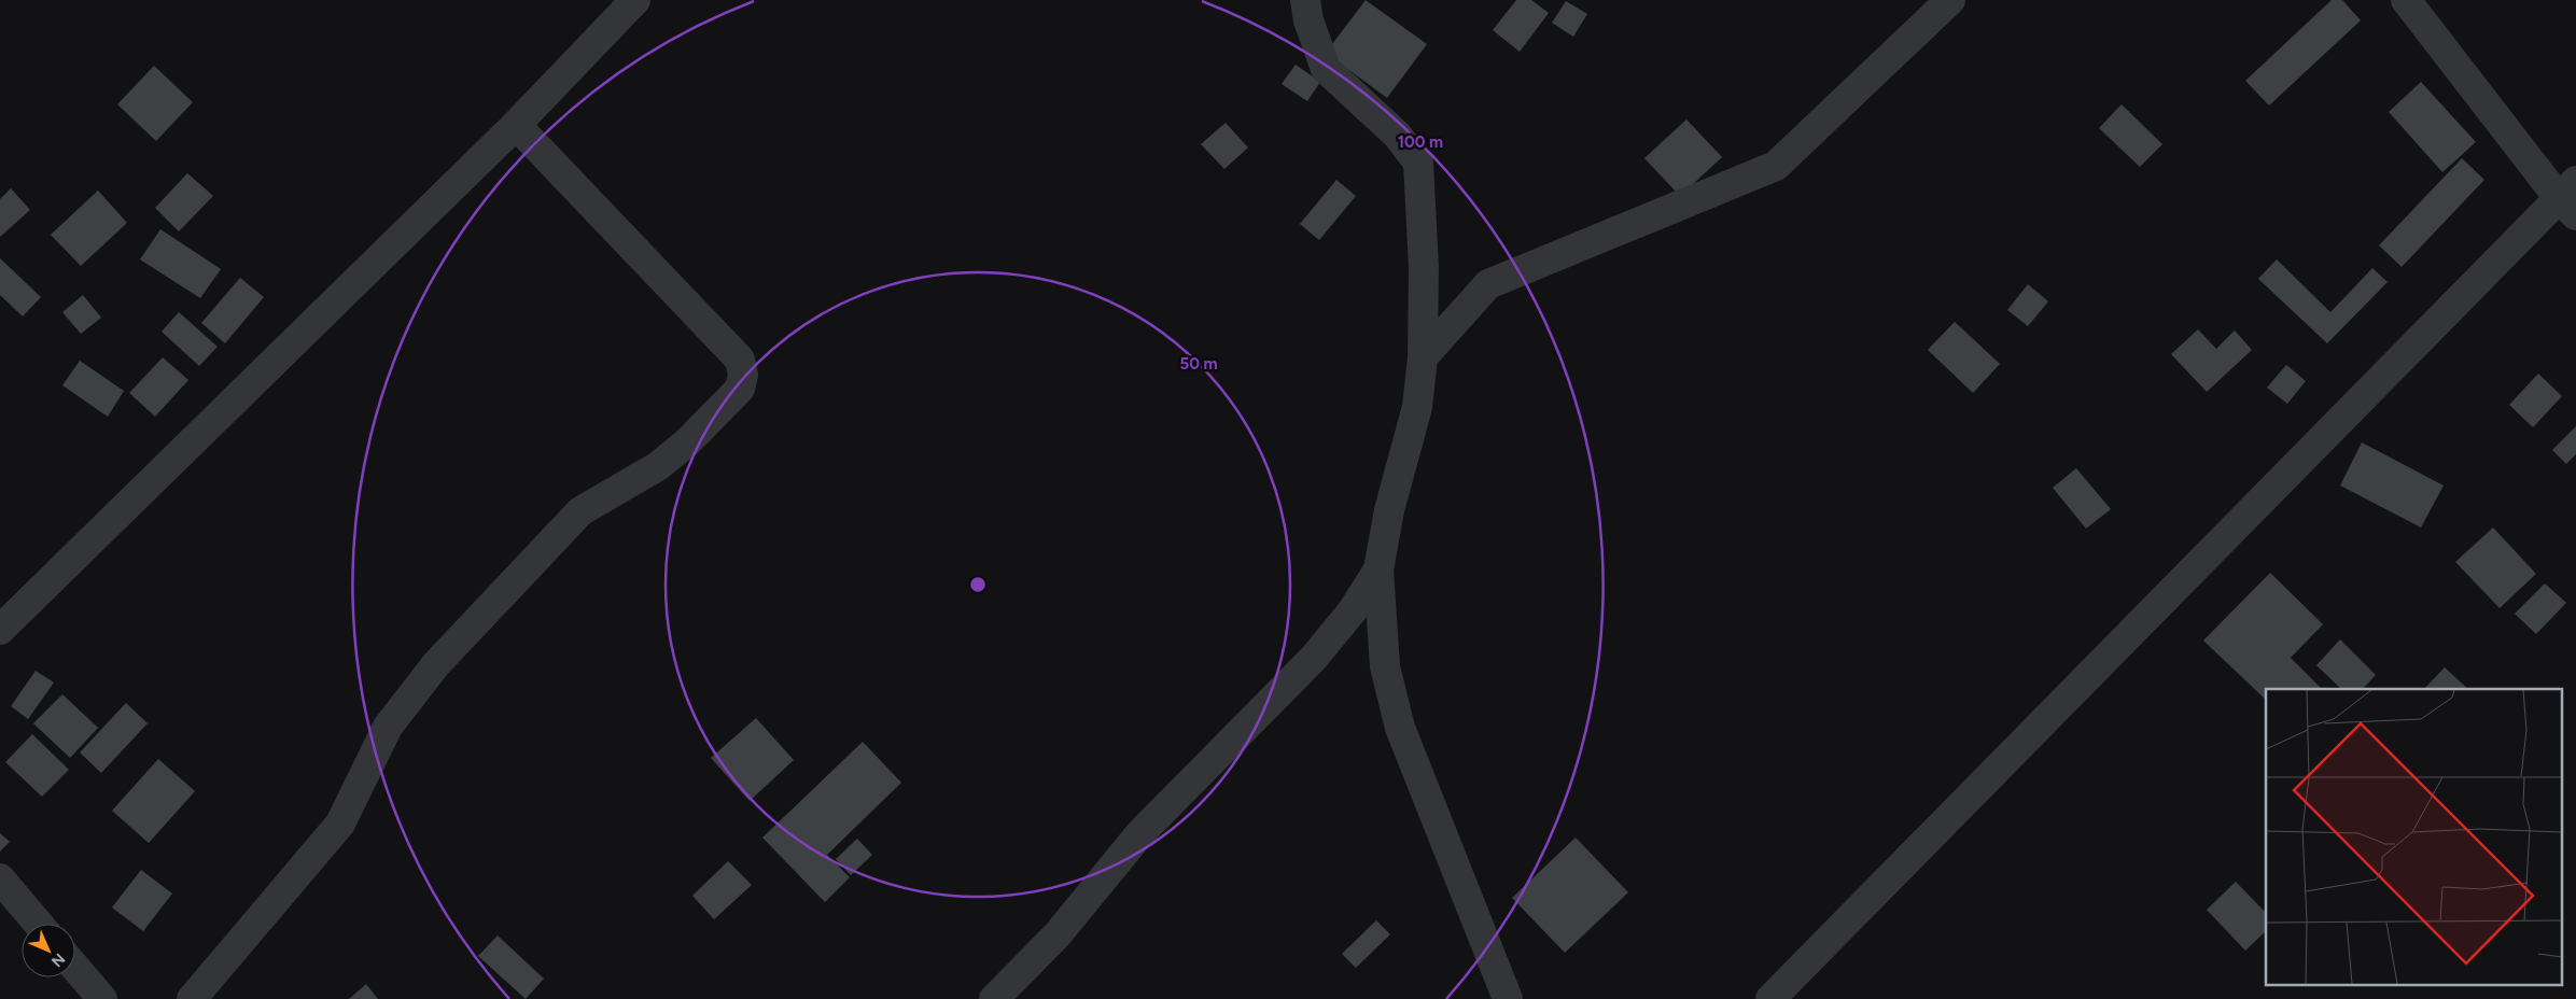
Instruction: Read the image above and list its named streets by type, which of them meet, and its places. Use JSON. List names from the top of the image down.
{
  "north": "bottom right",
  "rings": ["100 m", "50 m"]
}
